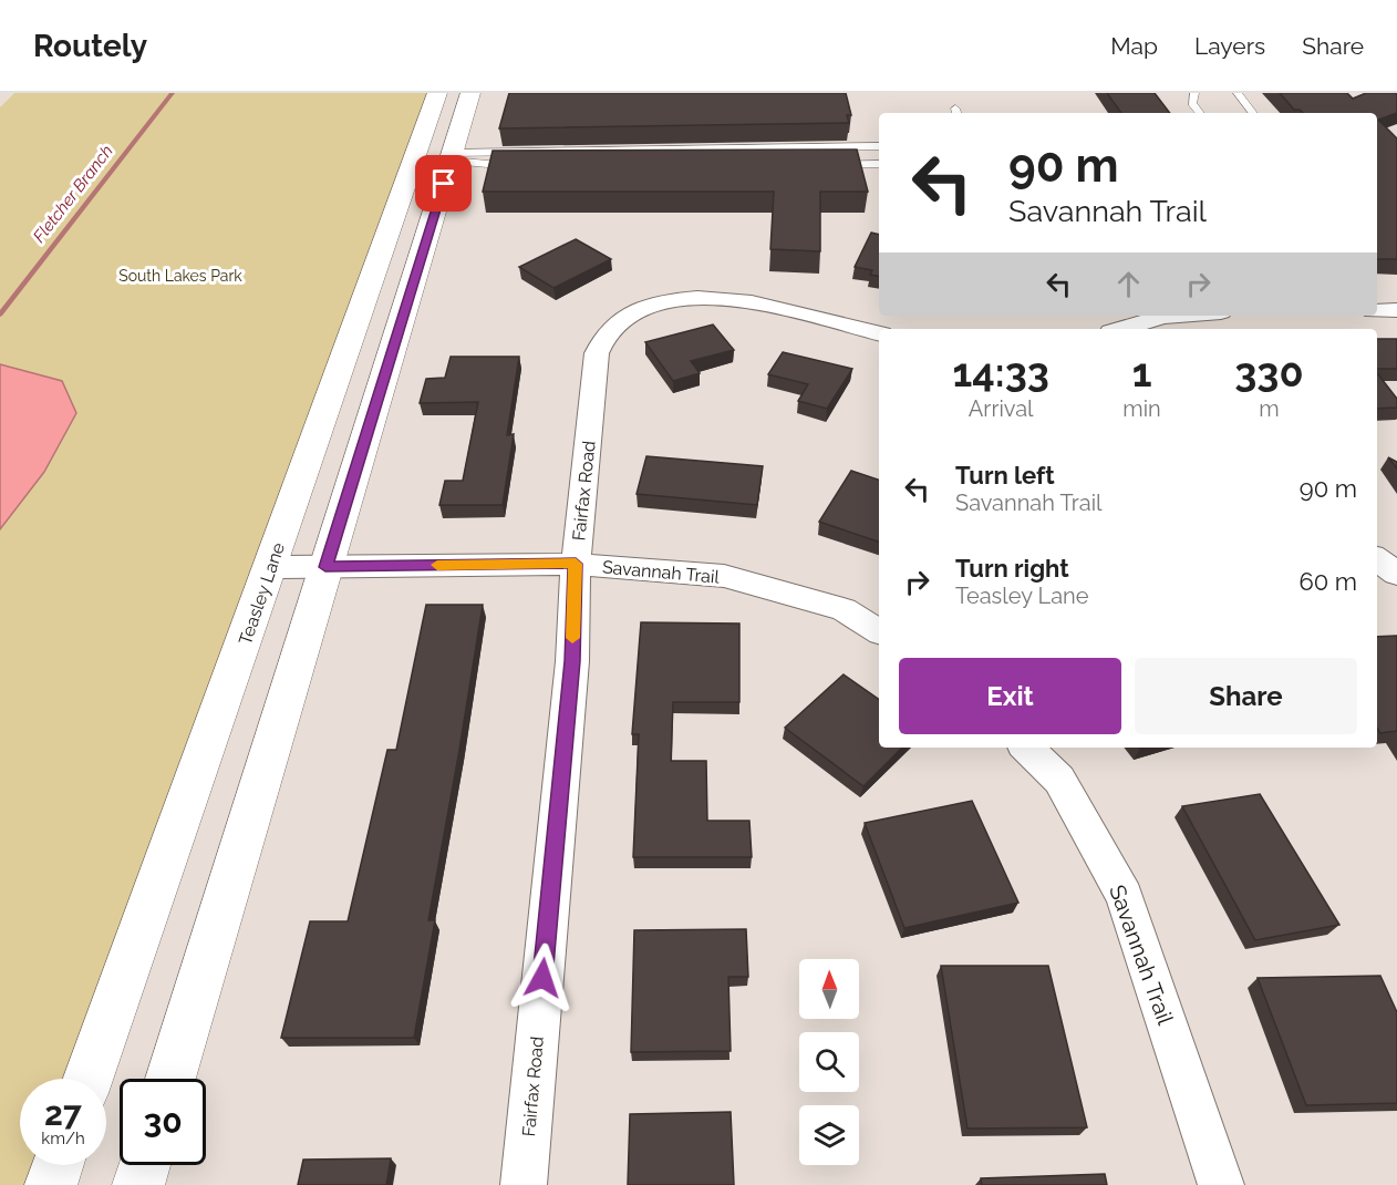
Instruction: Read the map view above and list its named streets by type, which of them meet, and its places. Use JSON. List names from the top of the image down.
{
  "streets": {
    "main road": ["Teasley Lane"],
    "street": ["Fairfax Road", "Savannah Trail"]
  },
  "crossings": [
    ["Fairfax Road", "Savannah Trail"],
    ["Savannah Trail", "Teasley Lane"]
  ],
  "water": ["Fletcher Branch"],
  "parks": ["South Lakes Park"],
  "north": "top",
  "page": {
    "header": "Routely",
    "nav": ["Map", "Layers", "Share"],
    "turn": ["90 m", "Savannah Trail"],
    "eta": [
      "14:33",
      "Arrival",
      "1",
      "min",
      "330",
      "m"
    ],
    "list": [
      {
        "name": "Turn left",
        "note": "Savannah Trail",
        "value": "90 m"
      },
      {
        "name": "Turn right",
        "note": "Teasley Lane",
        "value": "60 m"
      }
    ],
    "buttons": ["Exit", "Share"],
    "speed": "27 km/h",
    "limit": "30"
  }
}
